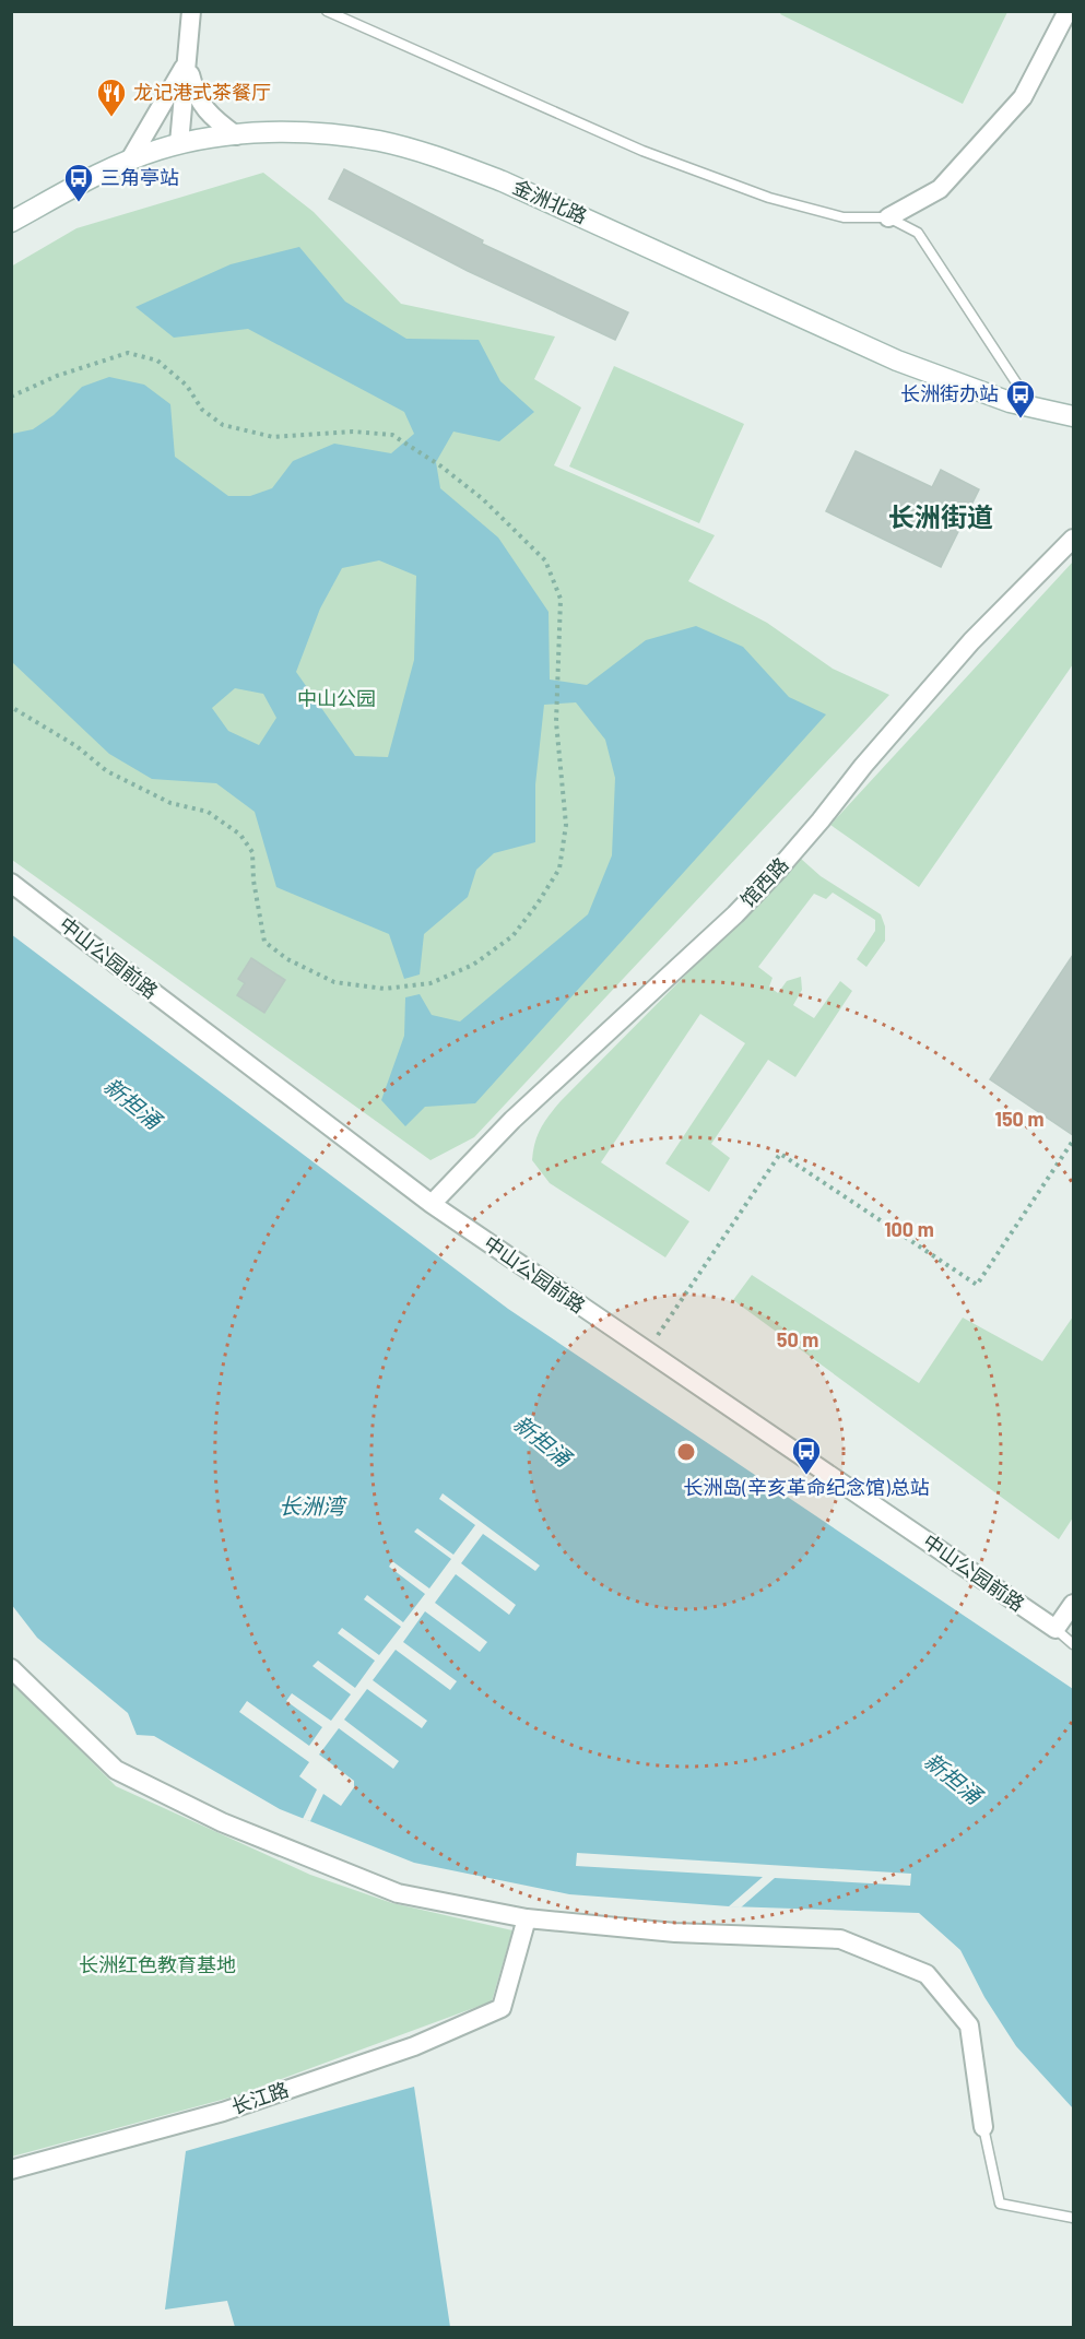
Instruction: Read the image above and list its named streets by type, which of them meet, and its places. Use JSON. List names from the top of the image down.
{
  "streets": {
    "main road": ["金洲北路"],
    "street": ["馆西路", "中山公园前路", "长江路"]
  },
  "crossings": [
    ["馆西路", "中山公园前路"]
  ],
  "districts": ["长洲街道"],
  "water": ["新担涌", "长洲湾"],
  "parks": ["中山公园", "长洲红色教育基地"],
  "places": {
    "restaurant": ["龙记港式茶餐厅"],
    "bus stop": ["三角亭站", "长洲街办站", "长洲岛(辛亥革命纪念馆)总站"]
  },
  "rings": ["150 m", "100 m", "50 m"]
}
